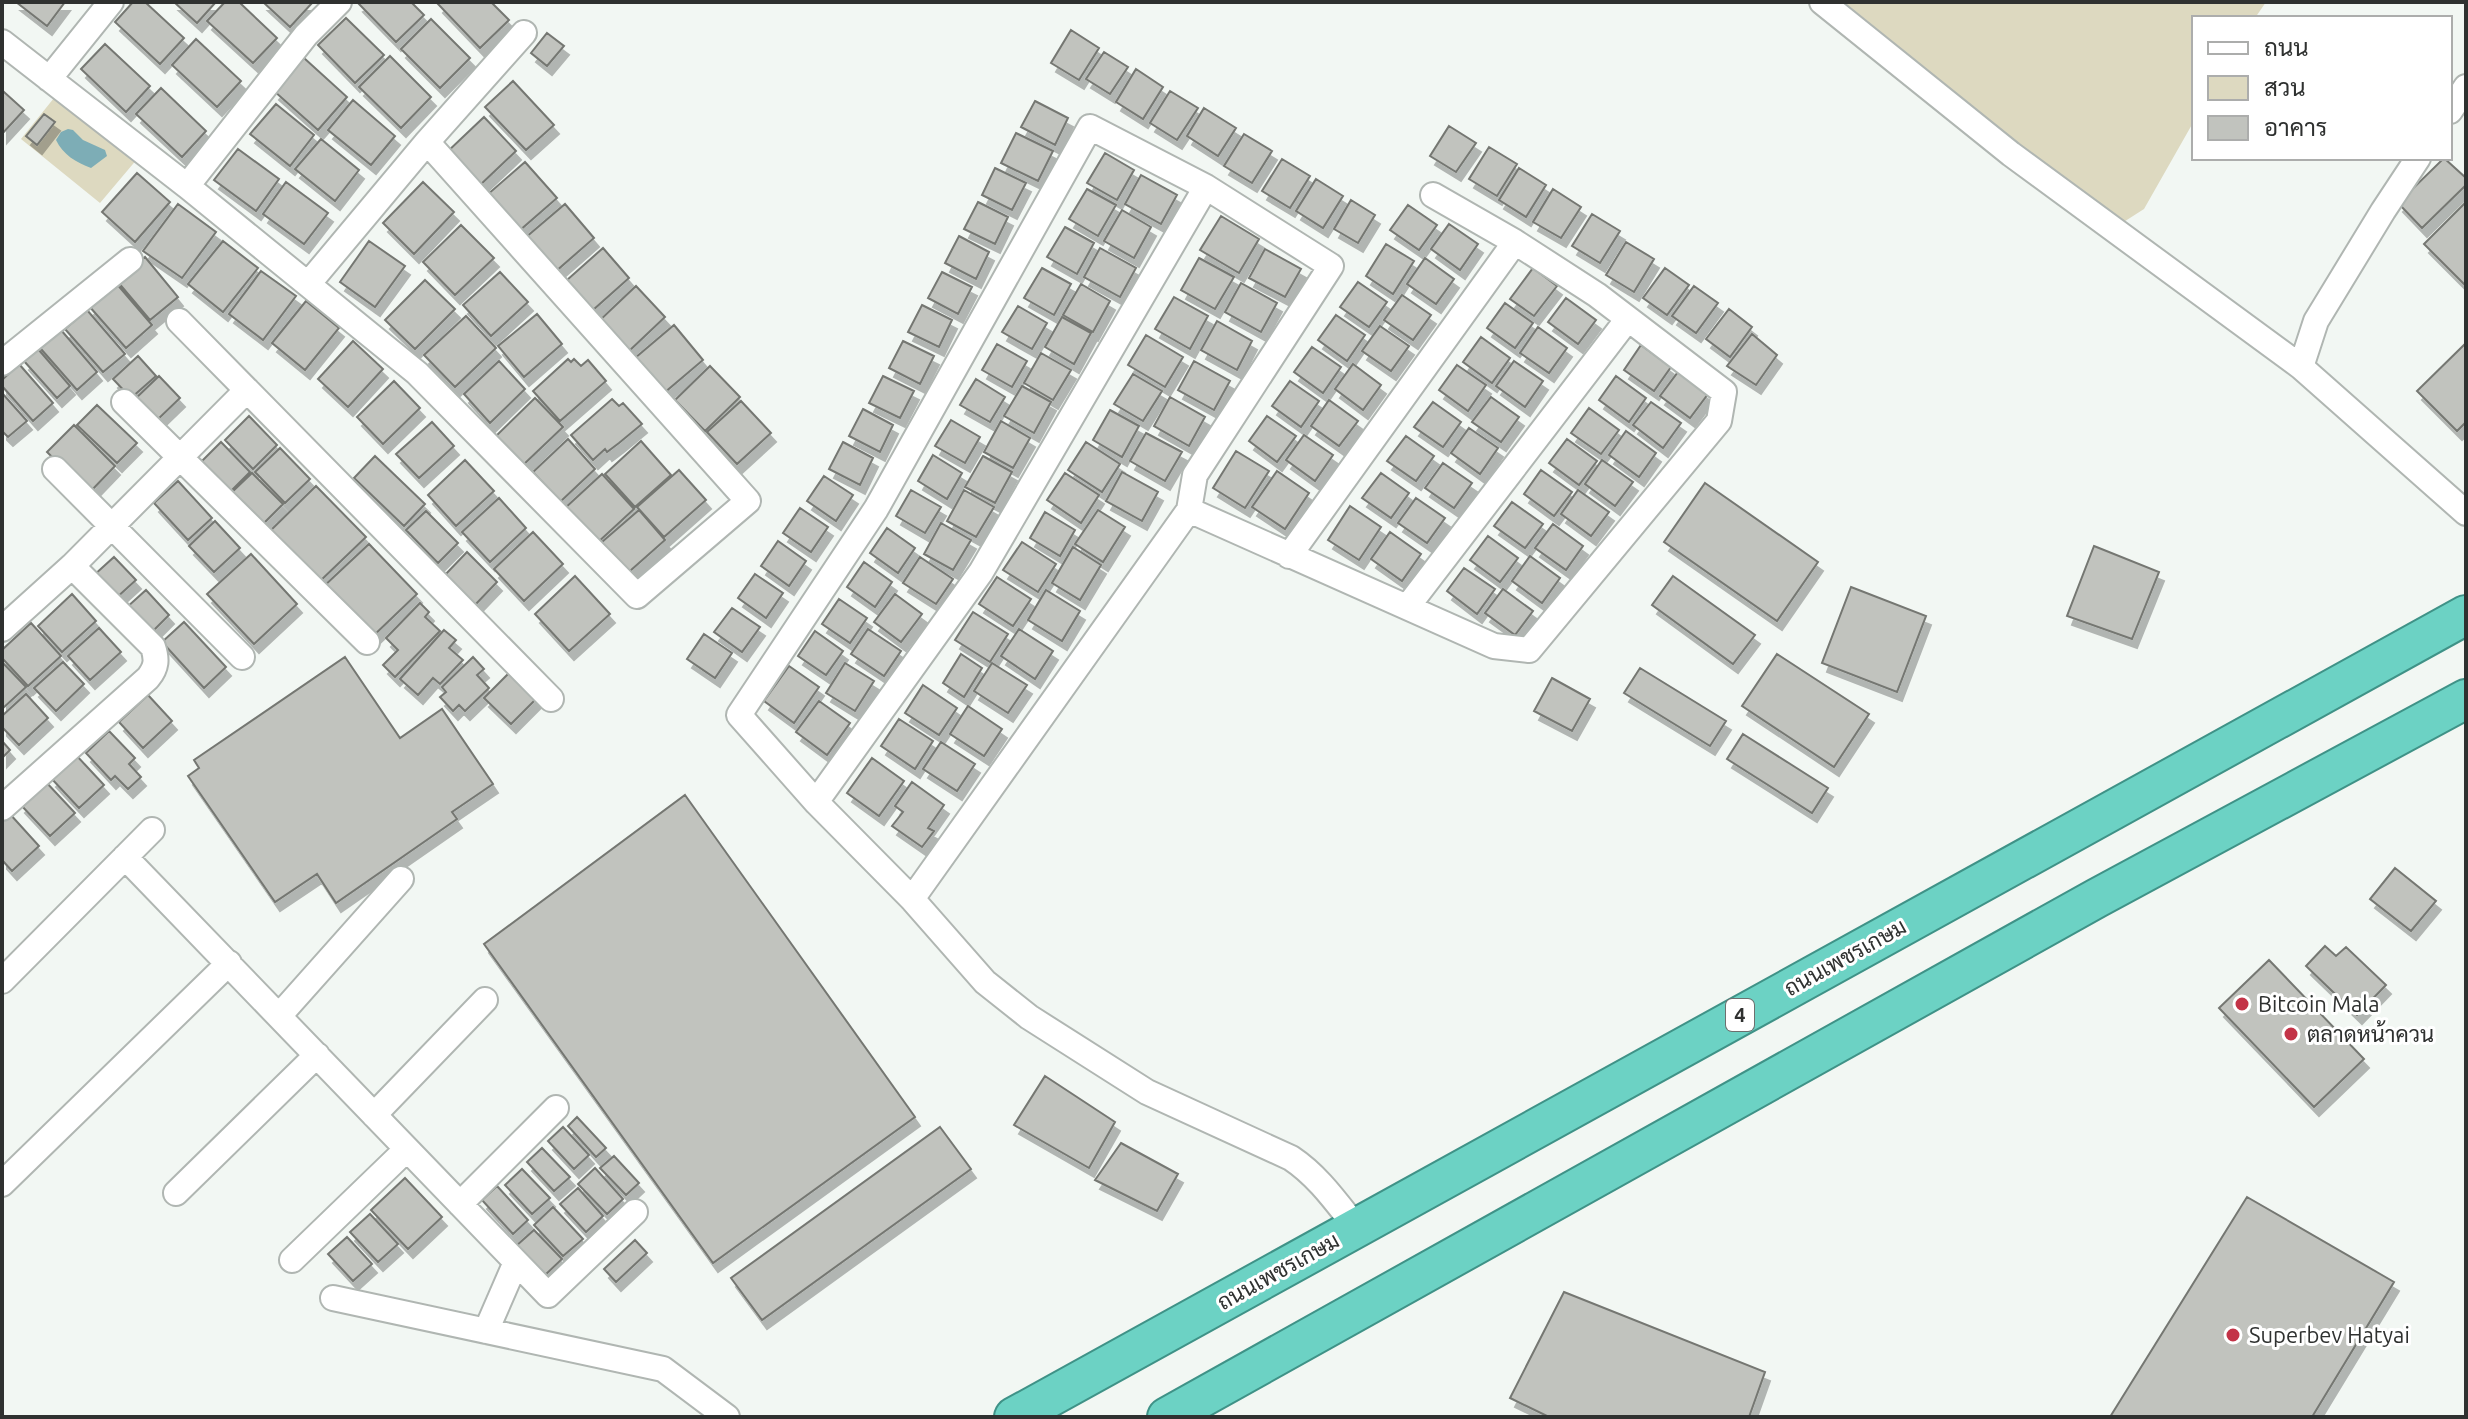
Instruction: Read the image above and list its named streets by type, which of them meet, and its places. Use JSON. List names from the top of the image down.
{
  "streets": {
    "highway": ["ถนนเพชรเกษม", "4"]
  },
  "places": ["Bitcoin Mala", "ตลาดหน้าควน", "Superbev Hatyai"],
  "legend": ["ถนน", "สวน", "อาคาร"]
}
